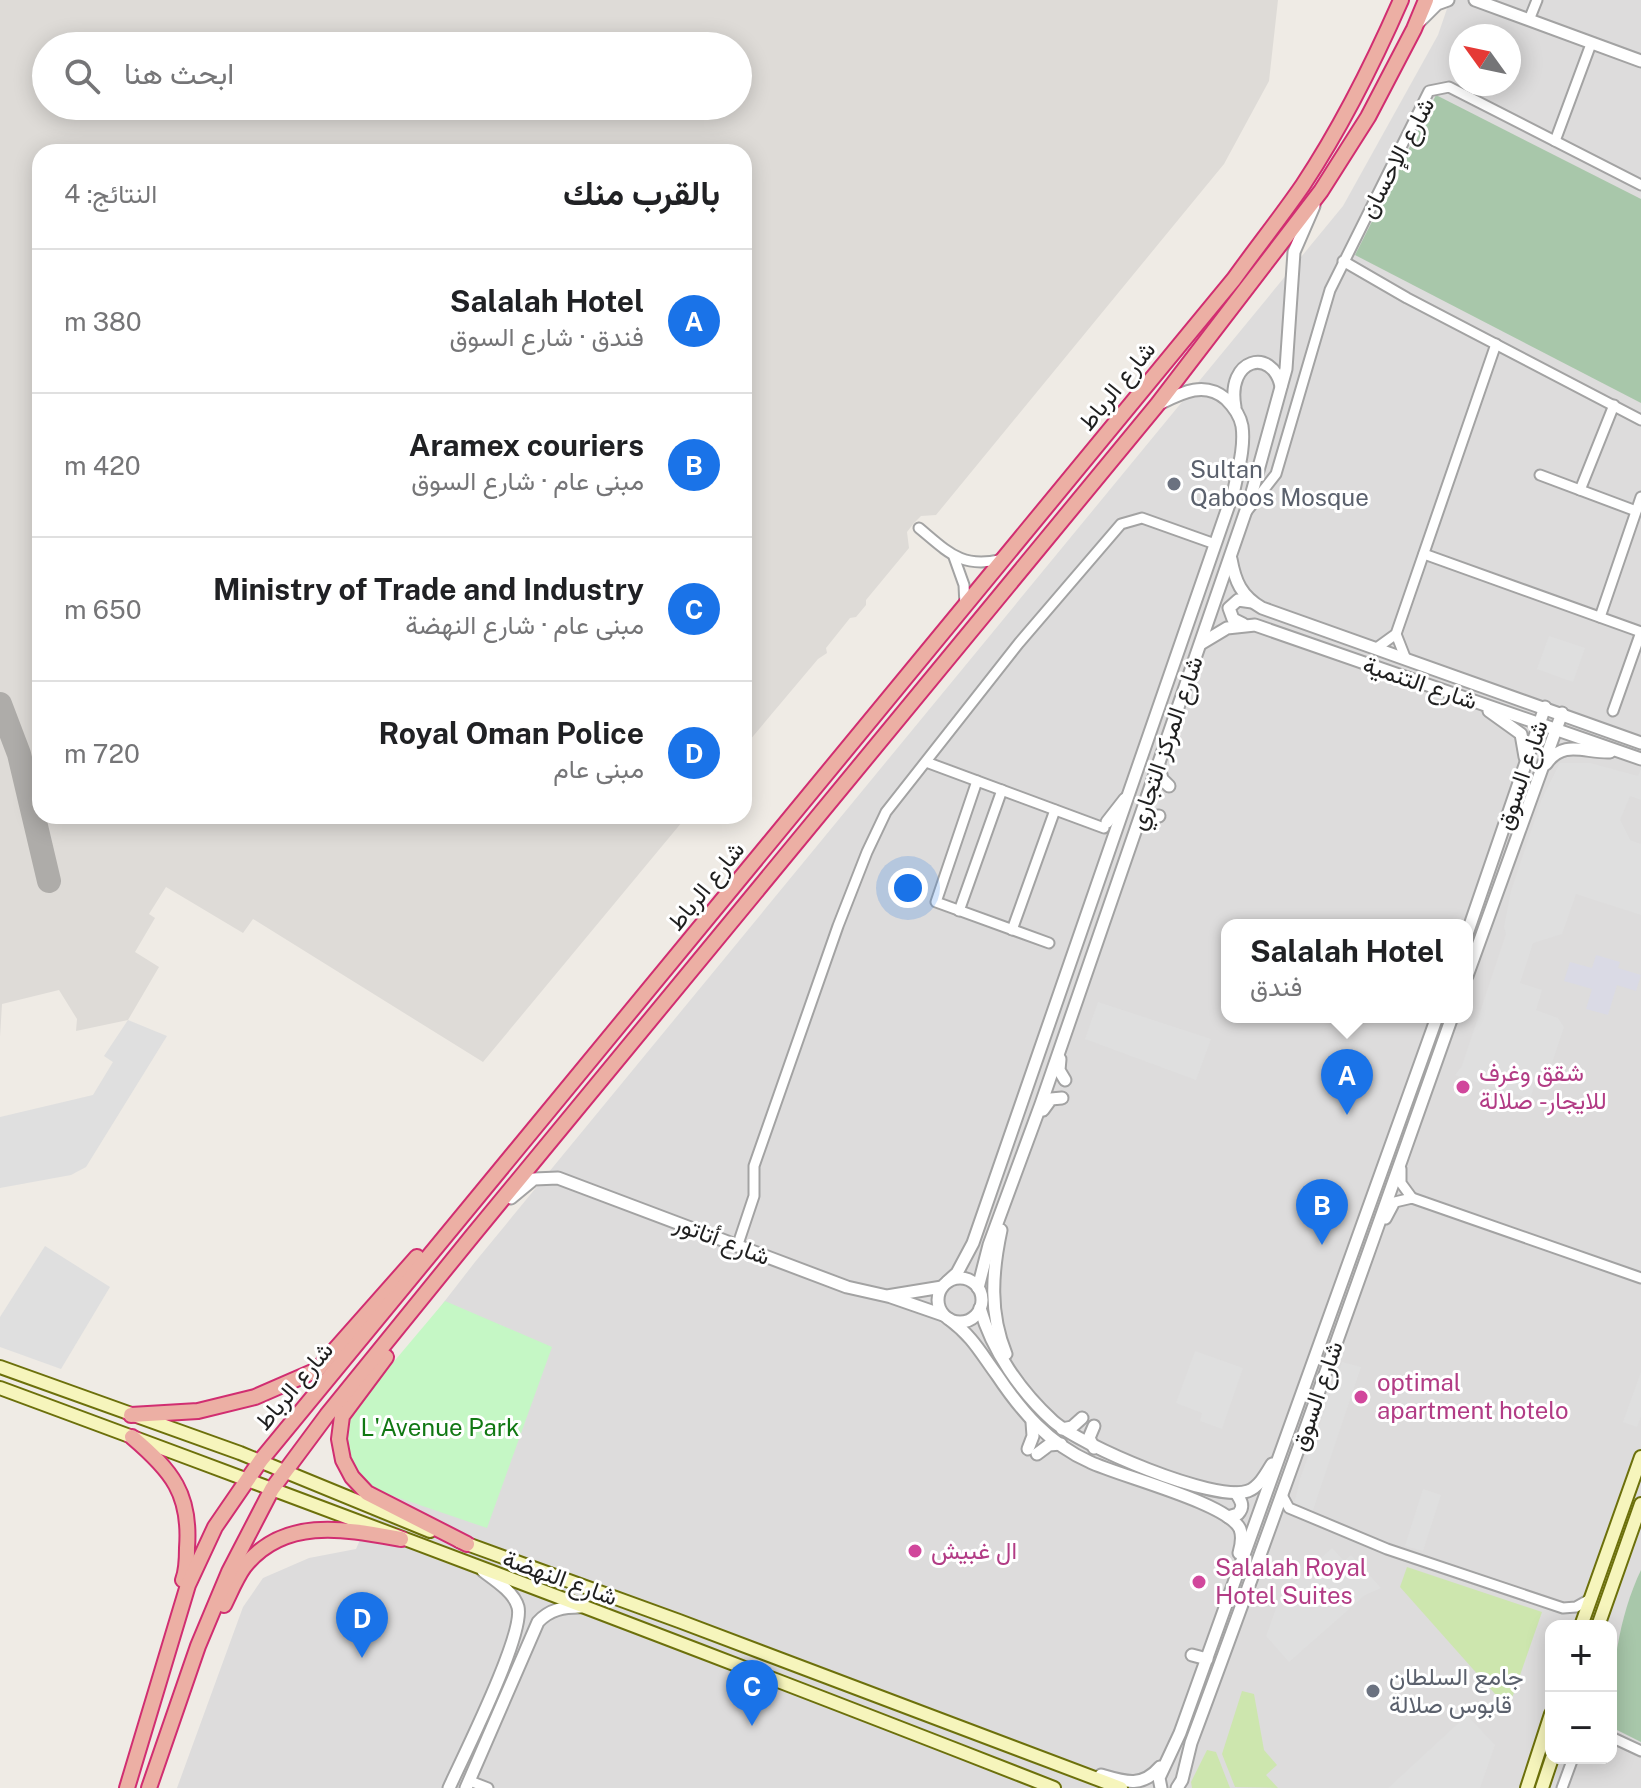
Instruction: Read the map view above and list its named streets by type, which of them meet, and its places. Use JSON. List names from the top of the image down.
{
  "streets": {
    "highway": ["شارع الرباط"],
    "main road": ["شارع النهضة"],
    "street": [
      "شارع الإحسان",
      "شارع التنمية",
      "شارع المركز التجاري",
      "شارع السوق",
      "شارع أتاتور"
    ]
  },
  "crossings": [
    ["شارع الرباط", "شارع المركز التجاري"],
    ["شارع الرباط", "شارع أتاتور"],
    ["شارع الرباط", "شارع النهضة"],
    ["شارع التنمية", "شارع السوق"],
    ["شارع المركز التجاري", "شارع أتاتور"]
  ],
  "parks": ["L'Avenue Park"],
  "places": [
    "Sultan Qaboos Mosque",
    "شقق وغرف للايجار - صلالة",
    "optimal apartment hotelo",
    "ال غبيش",
    "Salalah Royal Hotel Suites",
    "جامع السلطان قابوس صلالة"
  ],
  "north": "top left",
  "page": {
    "search": "ابحث هنا",
    "heading": ["بالقرب منك", "النتائج: 4"],
    "list": [
      {
        "mark": "A",
        "name": "Salalah Hotel",
        "note": "فندق · شارع السوق",
        "value": "380 m"
      },
      {
        "mark": "B",
        "name": "Aramex couriers",
        "note": "مبنى عام · شارع السوق",
        "value": "420 m"
      },
      {
        "mark": "C",
        "name": "Ministry of Trade and Industry",
        "note": "مبنى عام · شارع النهضة",
        "value": "650 m"
      },
      {
        "mark": "D",
        "name": "Royal Oman Police",
        "note": "مبنى عام",
        "value": "720 m"
      }
    ],
    "popup": ["Salalah Hotel", "فندق"],
    "pins": [
      "A",
      "B",
      "D",
      "C"
    ],
    "map_buttons": ["+", "−"]
  }
}
